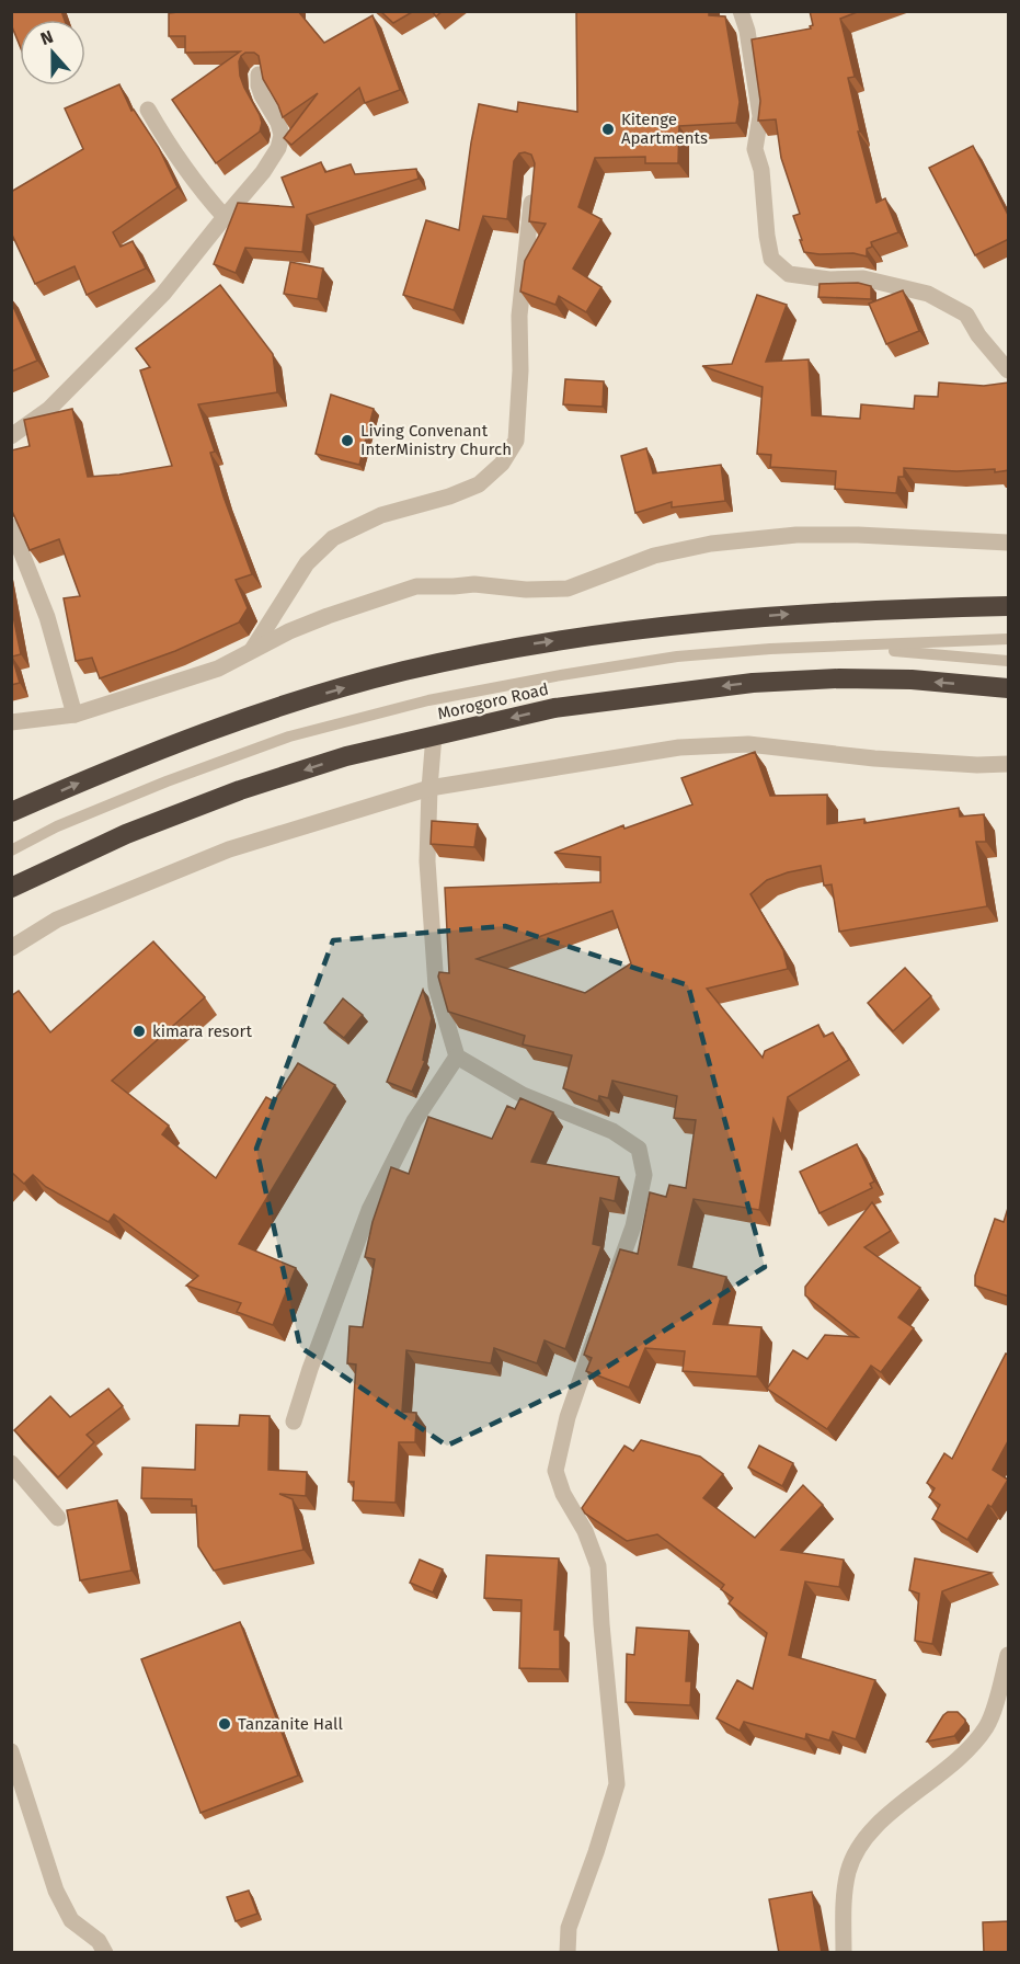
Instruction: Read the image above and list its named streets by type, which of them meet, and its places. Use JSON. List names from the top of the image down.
{
  "streets": {
    "highway": ["Morogoro Road"]
  },
  "places": [
    "Kitenge Apartments",
    "Living Convenant InterMinistry Church",
    "kimara resort",
    "Tanzanite Hall"
  ],
  "north": "top"
}
